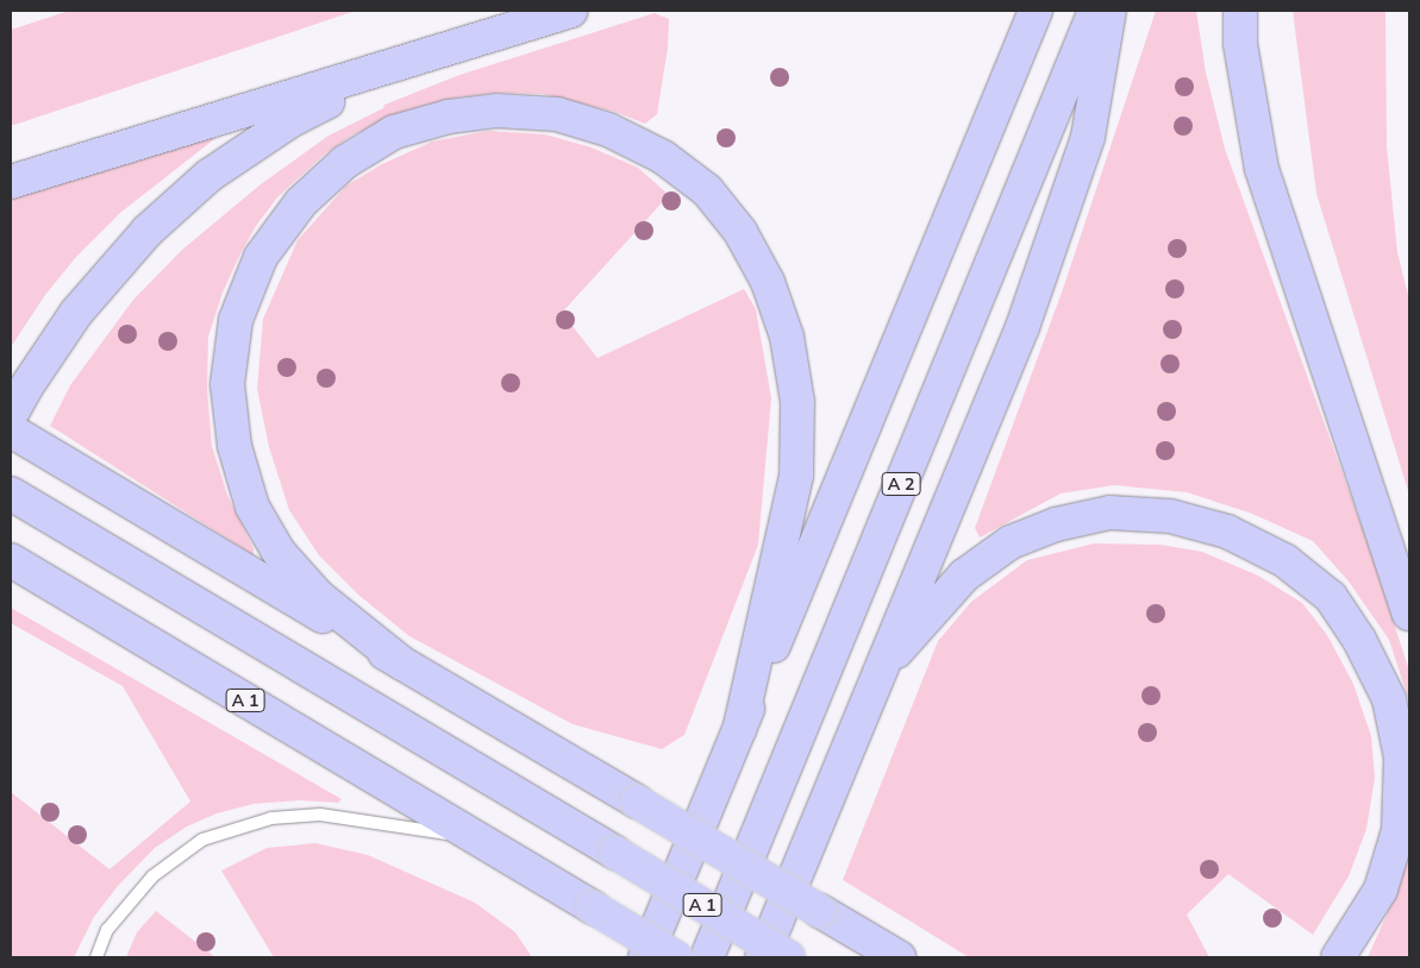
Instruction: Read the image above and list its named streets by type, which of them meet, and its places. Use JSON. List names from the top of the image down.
{
  "streets": {
    "highway": ["A 2", "A 1"]
  }
}
